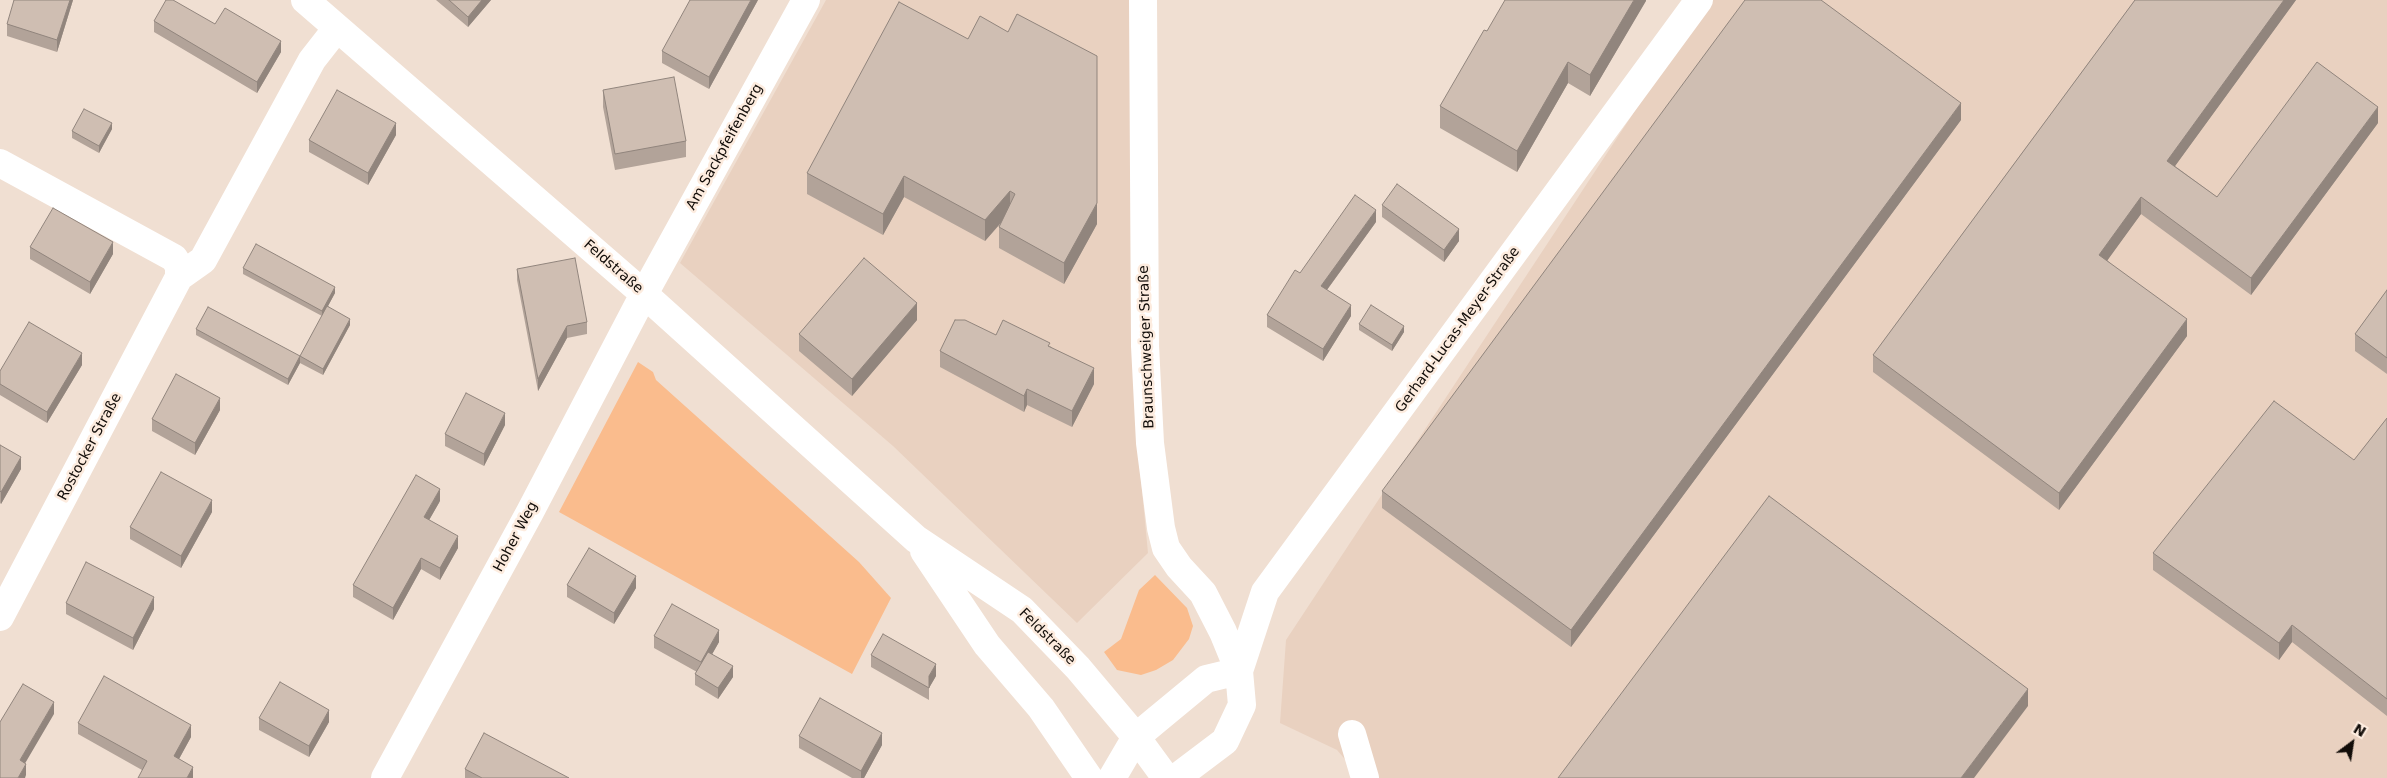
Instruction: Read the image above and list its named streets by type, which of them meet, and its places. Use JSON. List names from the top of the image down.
{
  "streets": {
    "street": [
      "Am Sackpfeifenberg",
      "Feldstraße",
      "Gerhard-Lucas-Meyer-Straße",
      "Braunschweiger Straße",
      "Rostocker Straße",
      "Hoher Weg"
    ]
  },
  "crossings": [
    ["Am Sackpfeifenberg", "Feldstraße"],
    ["Am Sackpfeifenberg", "Hoher Weg"],
    ["Feldstraße", "Rostocker Straße"],
    ["Feldstraße", "Hoher Weg"],
    ["Gerhard-Lucas-Meyer-Straße", "Braunschweiger Straße"]
  ],
  "north": "top right"
}
